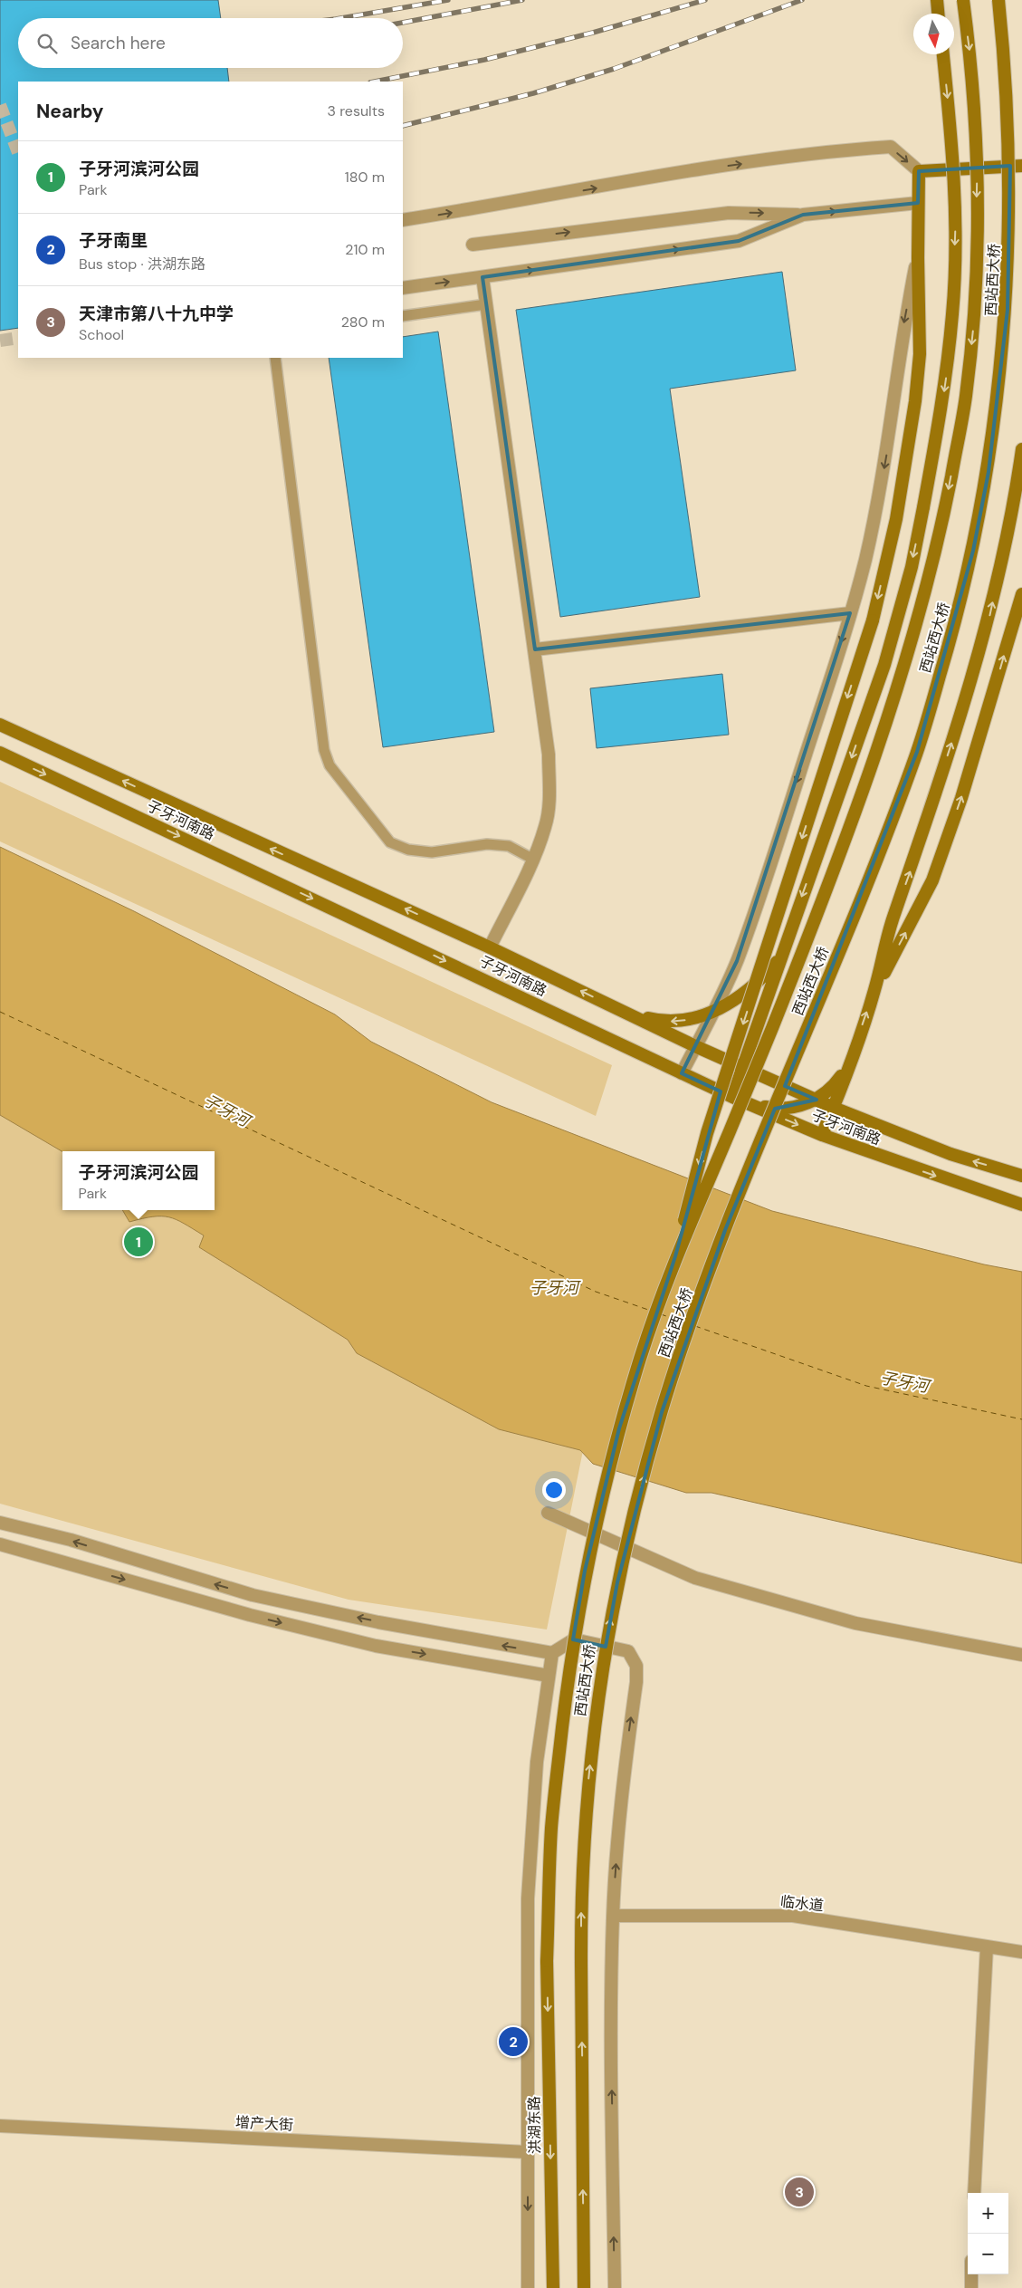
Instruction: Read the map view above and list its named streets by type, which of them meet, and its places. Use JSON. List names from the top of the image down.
{
  "streets": {
    "main road": ["西站西大桥", "子牙河南路", "洪湖东路"],
    "street": ["临水道", "增产大街"]
  },
  "crossings": [
    ["西站西大桥", "洪湖东路"]
  ],
  "one_way": ["洪湖东路"],
  "water": ["子牙河"],
  "north": "bottom",
  "page": {
    "search": "Search here",
    "heading": ["Nearby", "3 results"],
    "list": [
      {
        "mark": "1",
        "name": "子牙河滨河公园",
        "note": "Park",
        "value": "180 m"
      },
      {
        "mark": "2",
        "name": "子牙南里",
        "note": "Bus stop · 洪湖东路",
        "value": "210 m"
      },
      {
        "mark": "3",
        "name": "天津市第八十九中学",
        "note": "School",
        "value": "280 m"
      }
    ],
    "popup": ["子牙河滨河公园", "Park"],
    "pins": ["1", "2", "3"],
    "map_buttons": ["+", "−"]
  }
}
